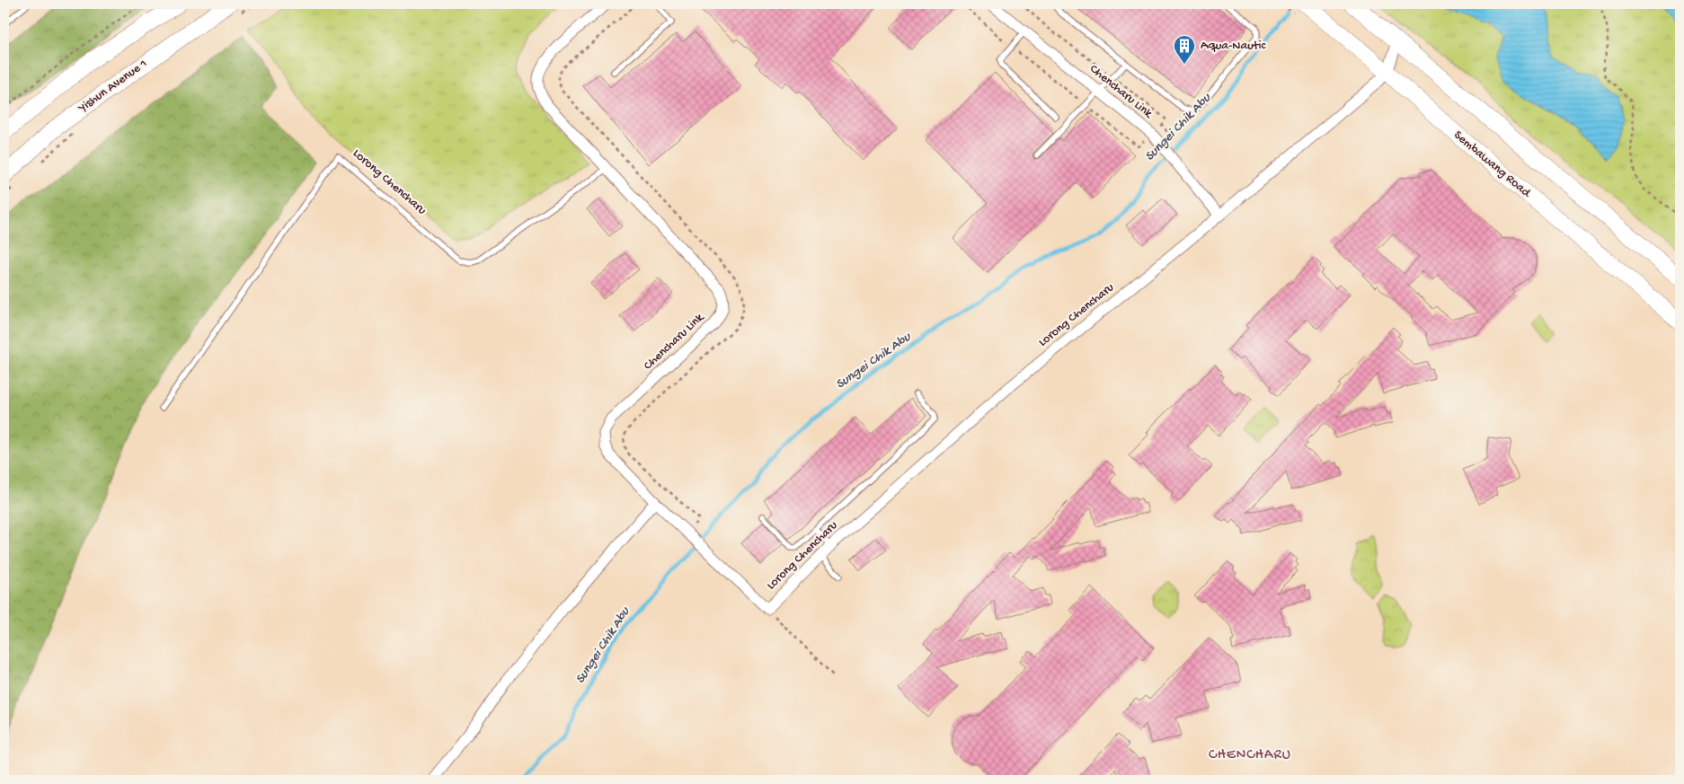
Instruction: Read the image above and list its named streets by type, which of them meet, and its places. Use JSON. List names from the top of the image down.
{
  "streets": {
    "main road": ["Yishun Avenue 1", "Sembawang Road"],
    "street": ["Chencharu Link", "Lorong Chencharu"]
  },
  "crossings": [
    ["Chencharu Link", "Lorong Chencharu"],
    ["Sembawang Road", "Lorong Chencharu"]
  ],
  "districts": ["CHENCHARU"],
  "water": ["Sungei Chik Abu"],
  "places": {
    "building": ["Aqua-Nautic"]
  }
}
